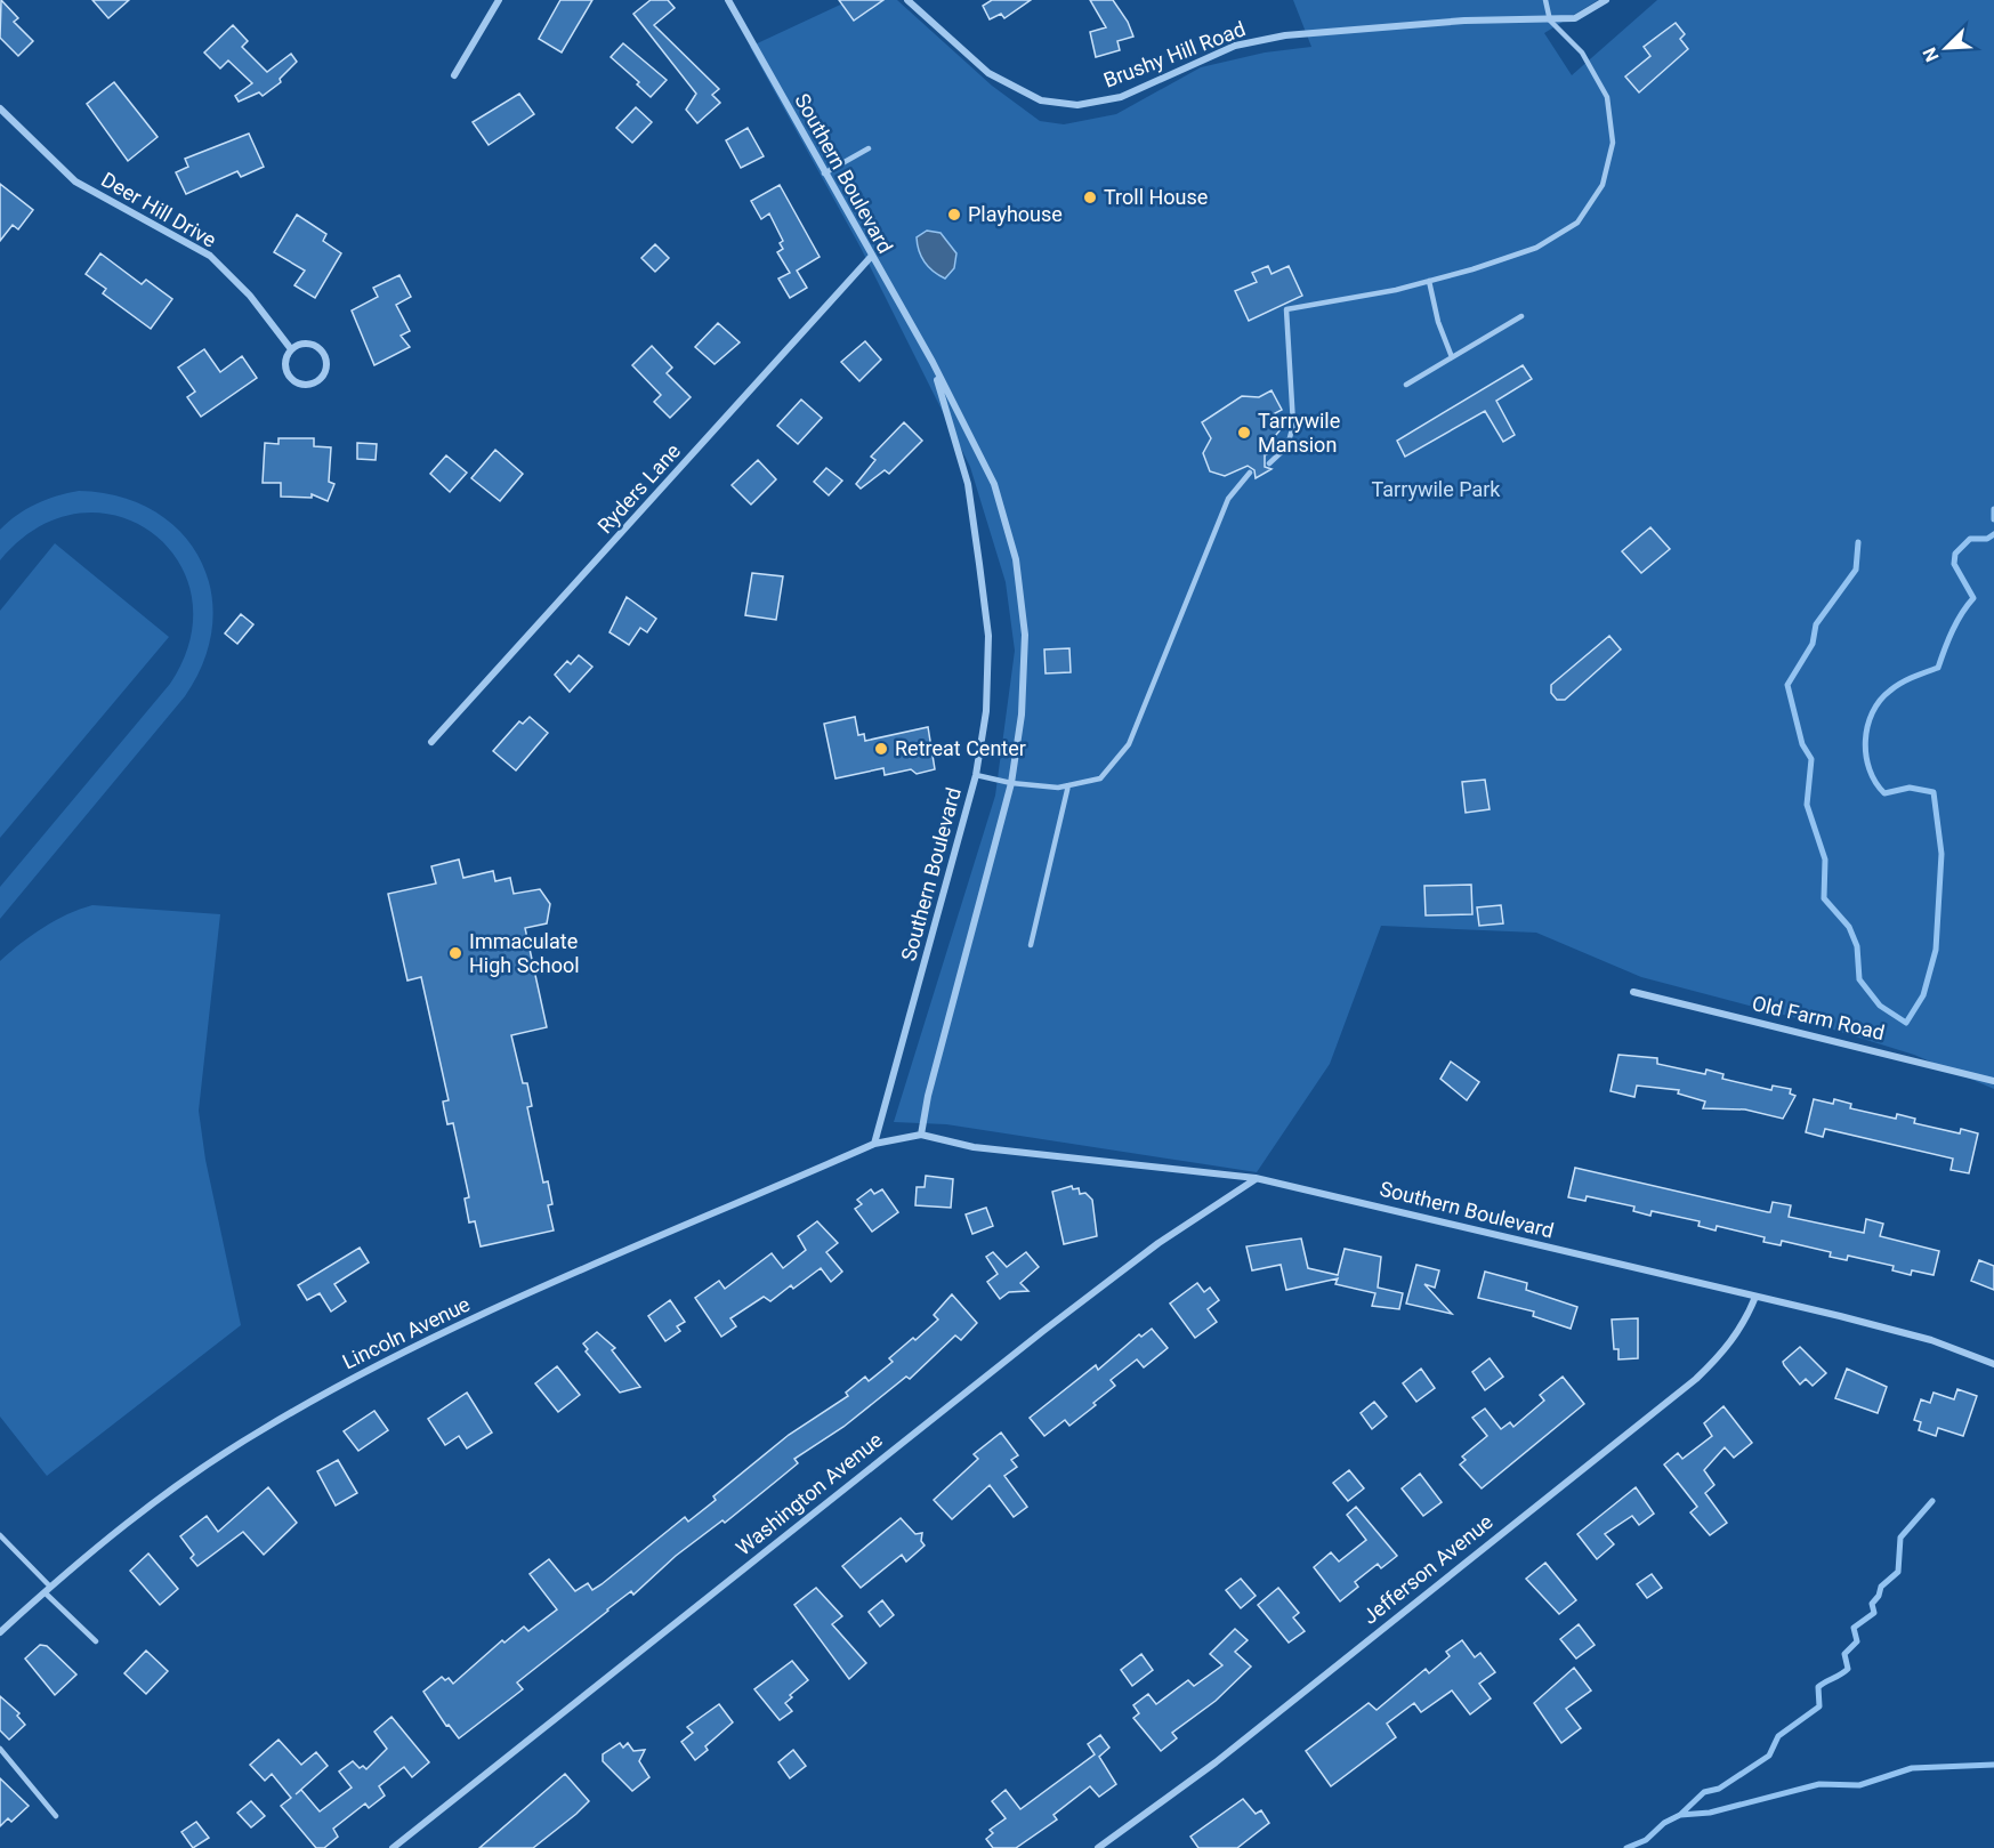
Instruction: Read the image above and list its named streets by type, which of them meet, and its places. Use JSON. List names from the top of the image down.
{
  "streets": {
    "street": [
      "Brushy Hill Road",
      "Southern Boulevard",
      "Deer Hill Drive",
      "Ryders Lane",
      "Old Farm Road",
      "Lincoln Avenue",
      "Washington Avenue",
      "Jefferson Avenue"
    ]
  },
  "crossings": [
    ["Southern Boulevard", "Ryders Lane"],
    ["Southern Boulevard", "Lincoln Avenue"],
    ["Southern Boulevard", "Washington Avenue"],
    ["Southern Boulevard", "Jefferson Avenue"]
  ],
  "parks": ["Tarrywile Park"],
  "places": [
    "Troll House",
    "Playhouse",
    "Tarrywile Mansion",
    "Retreat Center",
    "Immaculate High School"
  ],
  "north": "bottom left"
}
